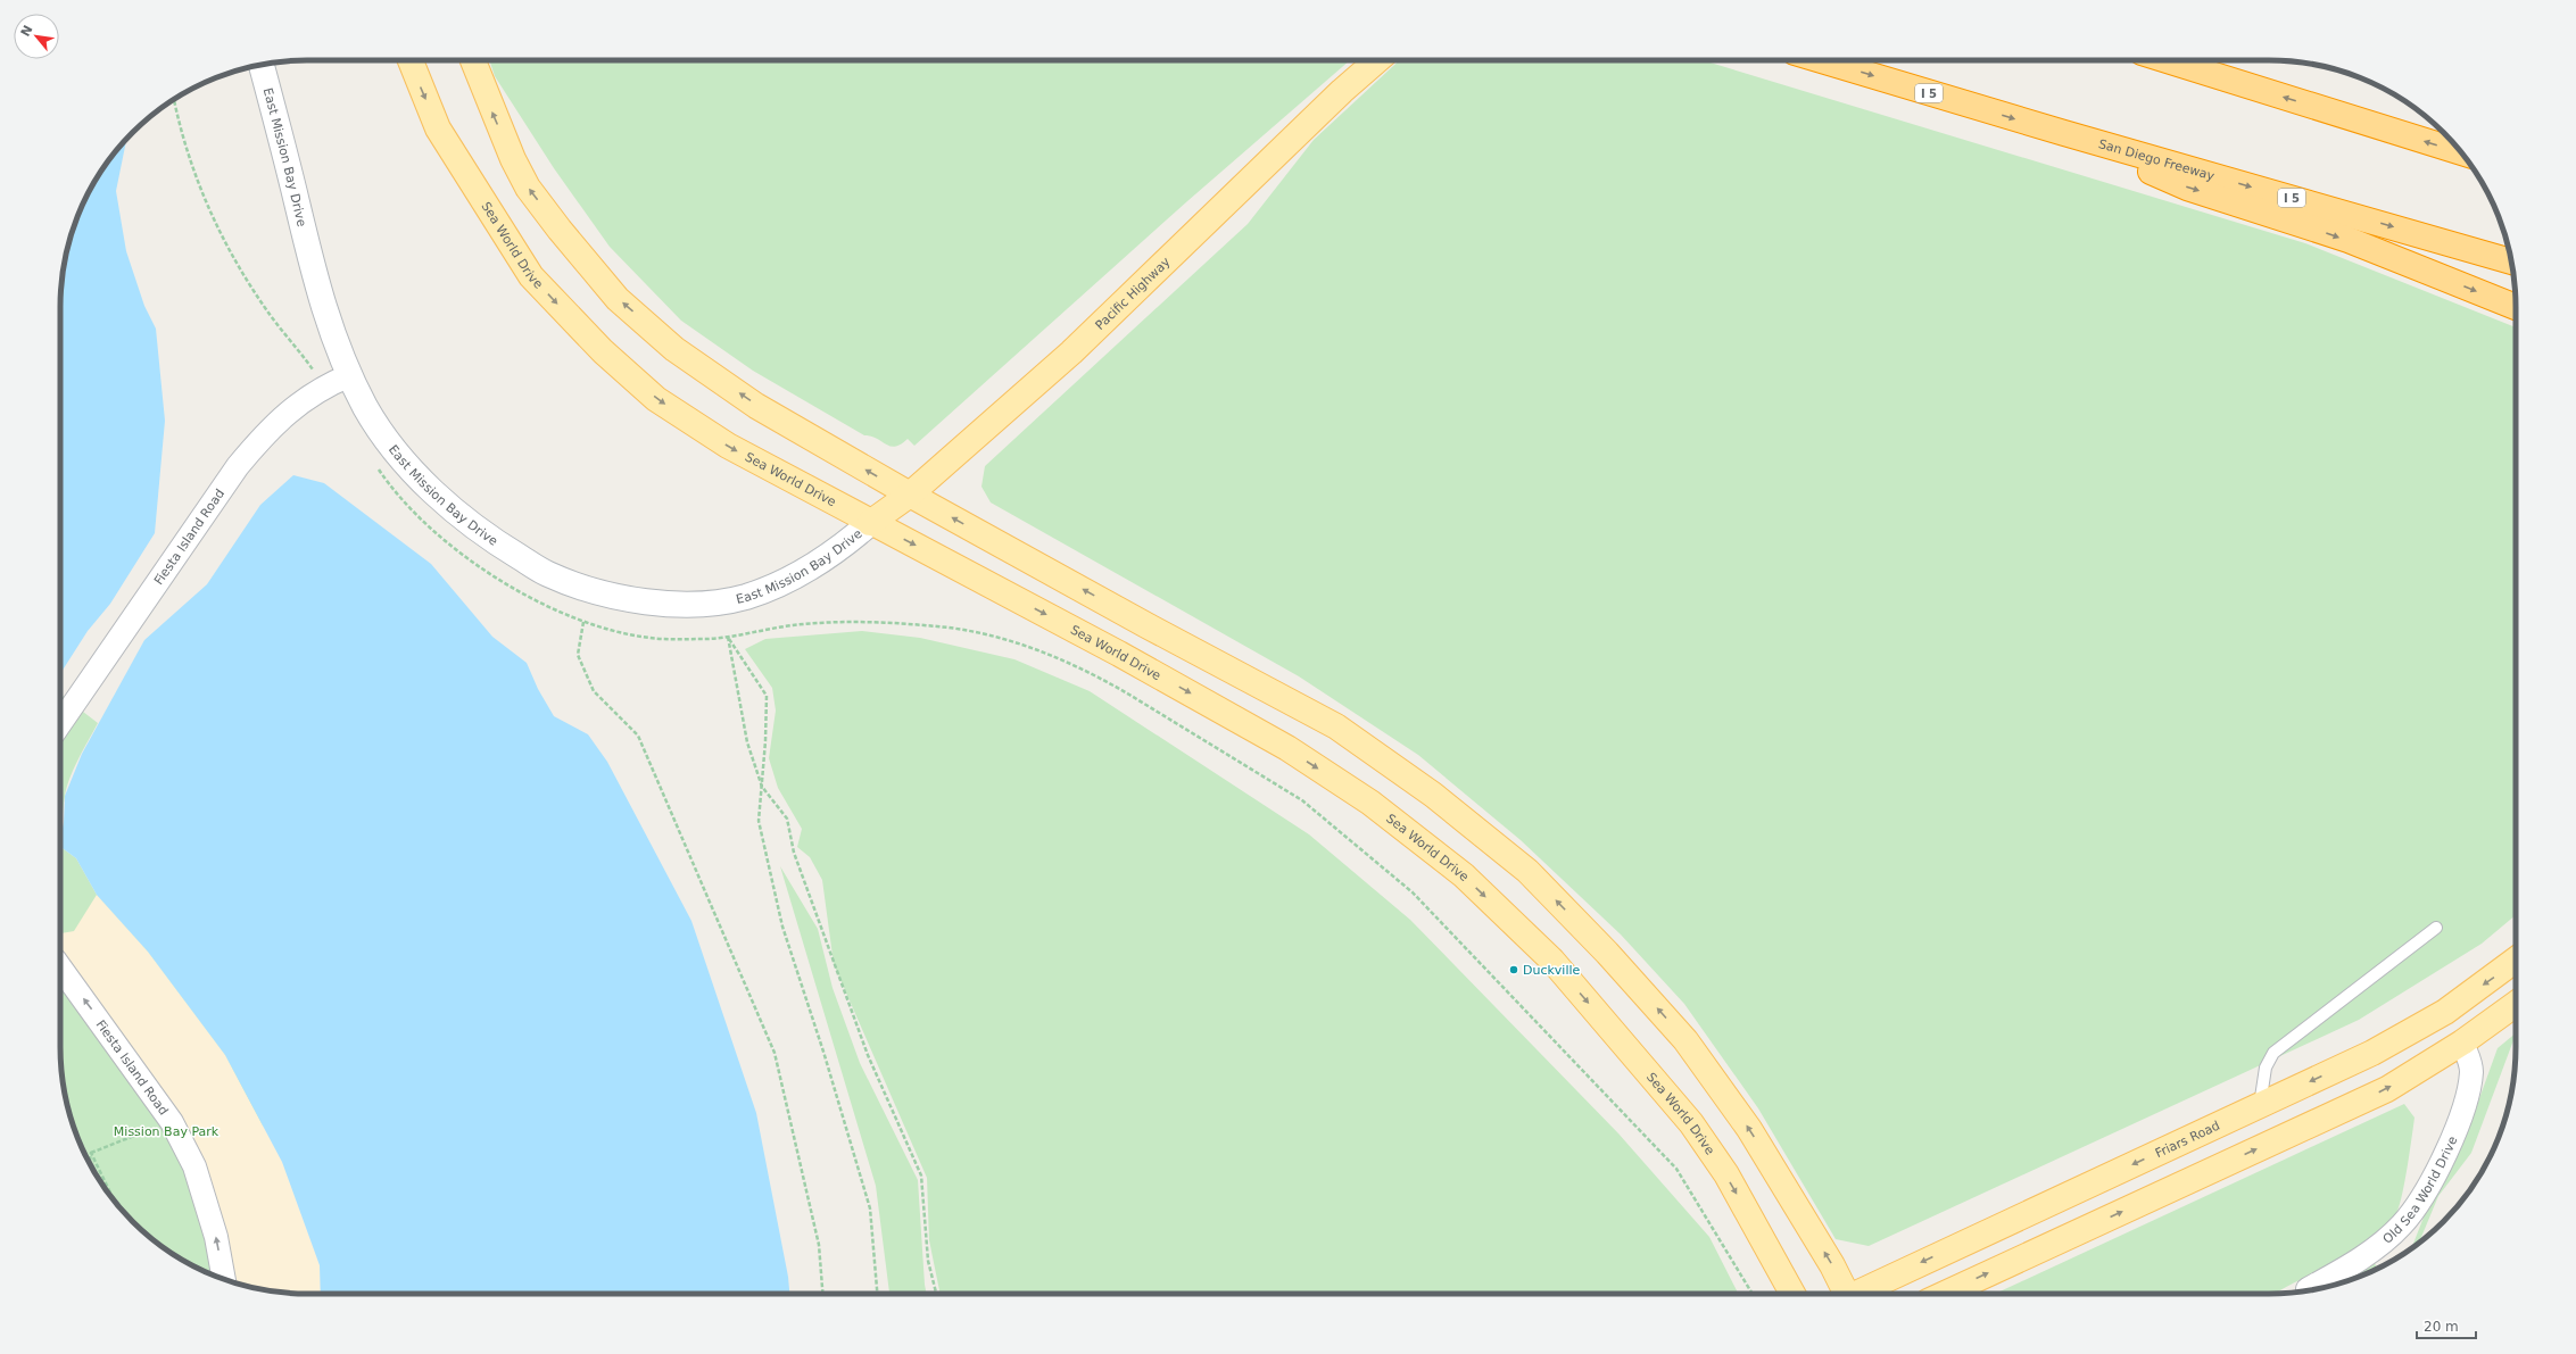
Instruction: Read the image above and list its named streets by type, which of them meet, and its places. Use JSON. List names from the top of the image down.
{
  "streets": {
    "highway": ["I 5", "San Diego Freeway"],
    "main road": [
      "East Mission Bay Drive",
      "Sea World Drive",
      "Pacific Highway",
      "Friars Road"
    ],
    "street": ["Fiesta Island Road", "Old Sea World Drive"]
  },
  "crossings": [
    ["East Mission Bay Drive", "Sea World Drive"],
    ["East Mission Bay Drive", "Pacific Highway"],
    ["East Mission Bay Drive", "Fiesta Island Road"],
    ["Sea World Drive", "Pacific Highway"]
  ],
  "one_way": ["Fiesta Island Road"],
  "parks": ["Mission Bay Park"],
  "places": ["Duckville"],
  "scale_bar": "20 m",
  "north": "top left"
}
